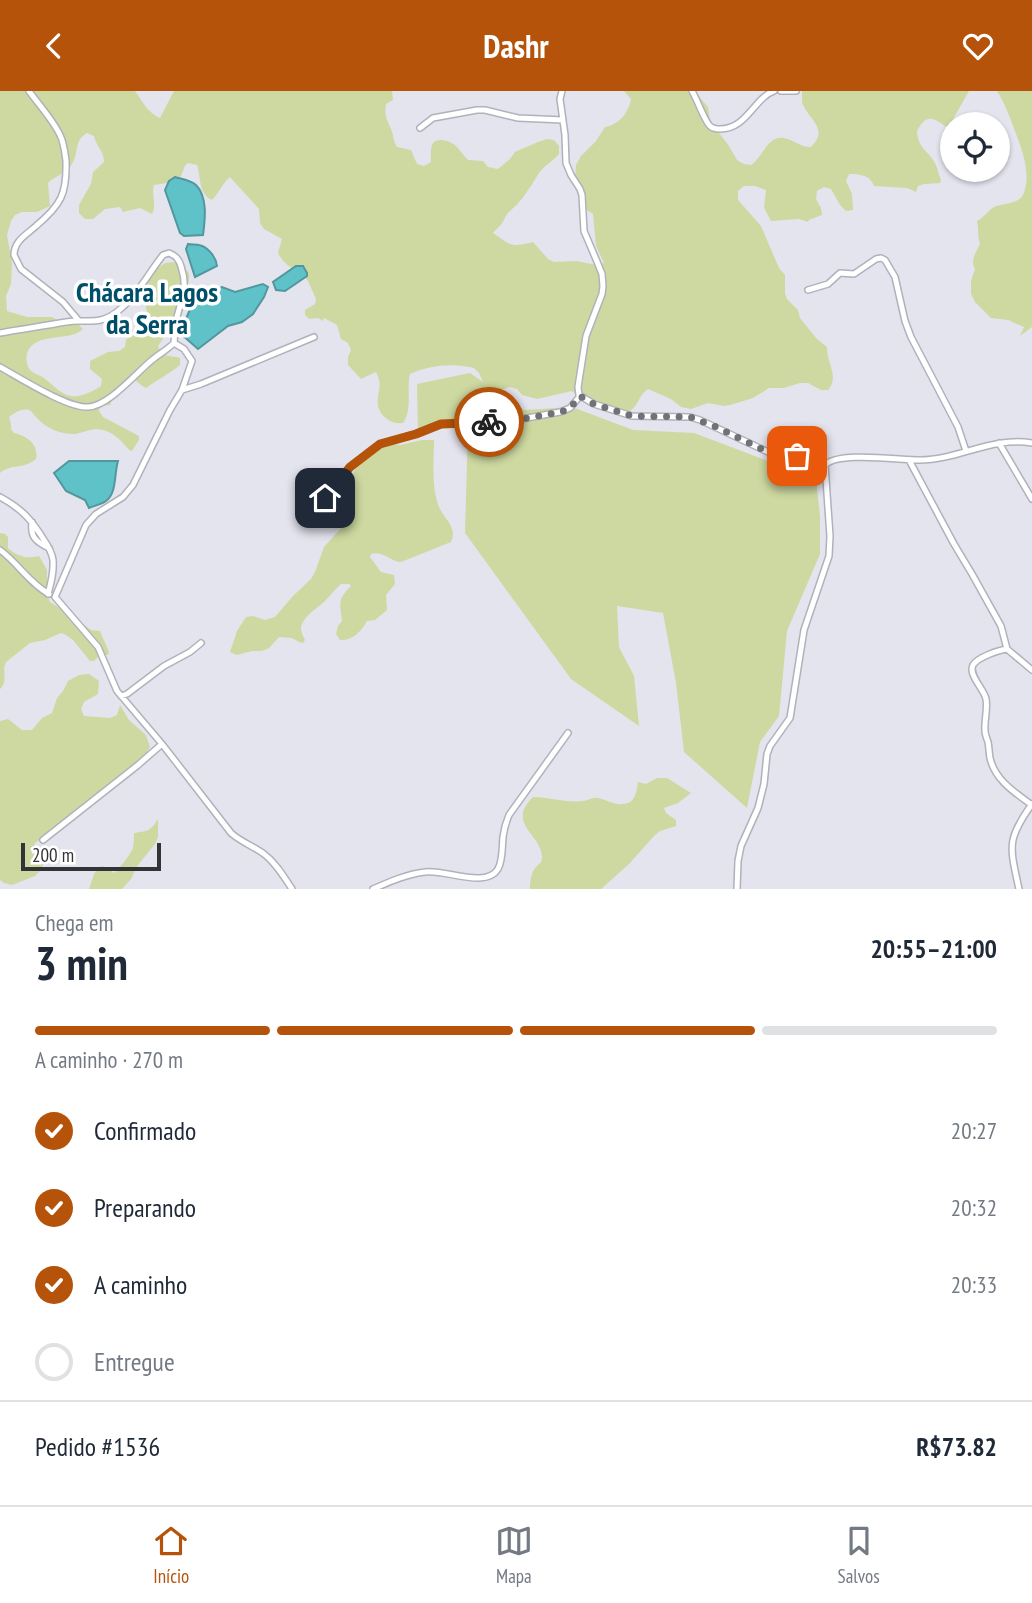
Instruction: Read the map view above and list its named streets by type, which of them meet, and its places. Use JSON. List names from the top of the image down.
{
  "districts": ["Chácara Lagos da Serra"],
  "scale_bar": "200 m",
  "page": {
    "header": "Dashr",
    "scale": "200 m",
    "heading": ["3 min", "Chega em", "20:55–21:00"],
    "panel": ["Pedido #1536", "R$73.82"],
    "bar": "A caminho · 270 m",
    "list": [
      ["Confirmado", "20:27"],
      ["Preparando", "20:32"],
      ["A caminho", "20:33"],
      "Entregue"
    ],
    "tabs": ["Início", "Mapa", "Salvos"]
  }
}
